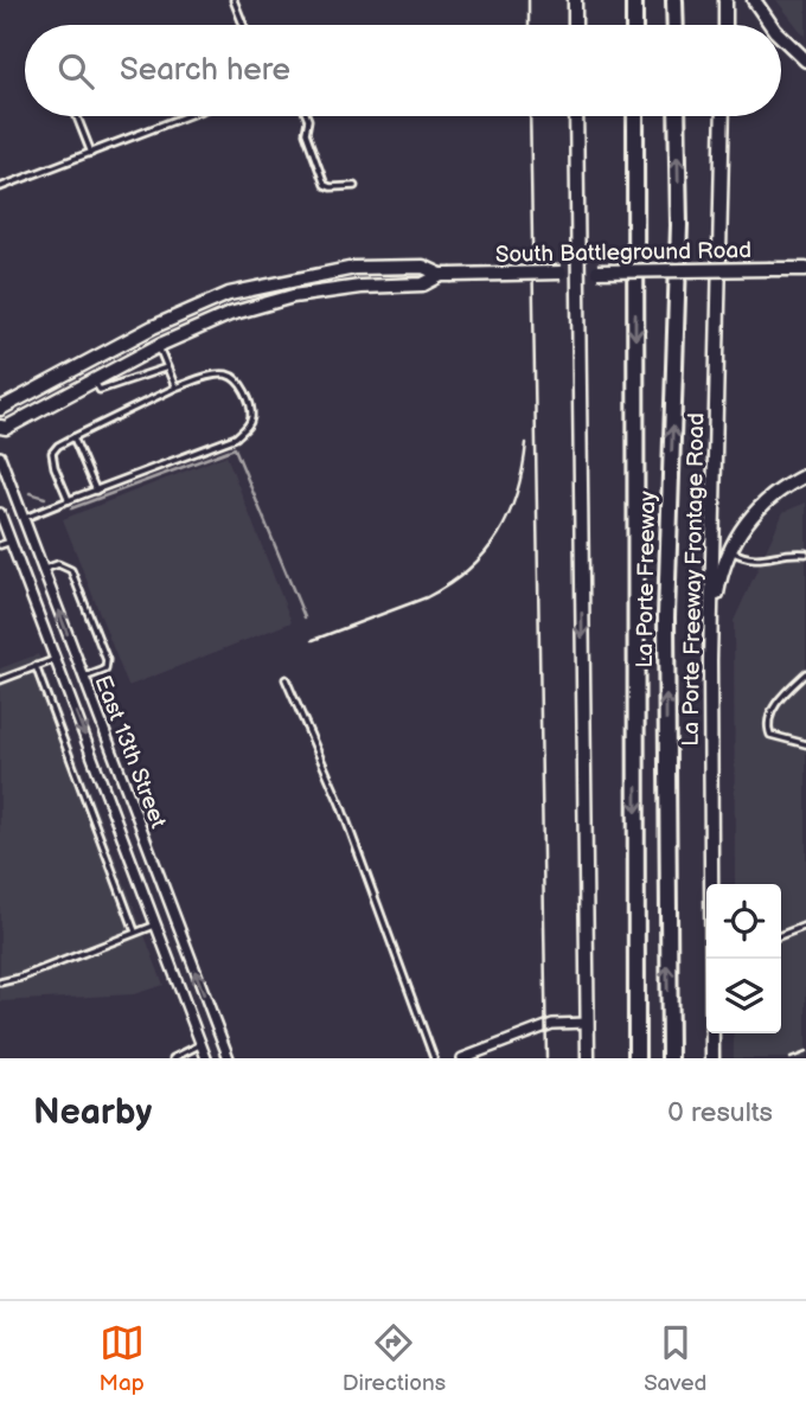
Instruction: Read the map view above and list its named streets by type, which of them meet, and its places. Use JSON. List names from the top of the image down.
{
  "streets": {
    "highway": ["La Porte Freeway"],
    "main road": ["South Battleground Road", "La Porte Freeway Frontage Road"],
    "street": ["East 13th Street"]
  },
  "page": {
    "search": "Search here",
    "heading": ["Nearby", "0 results"],
    "nav": ["Map", "Directions", "Saved"]
  }
}
